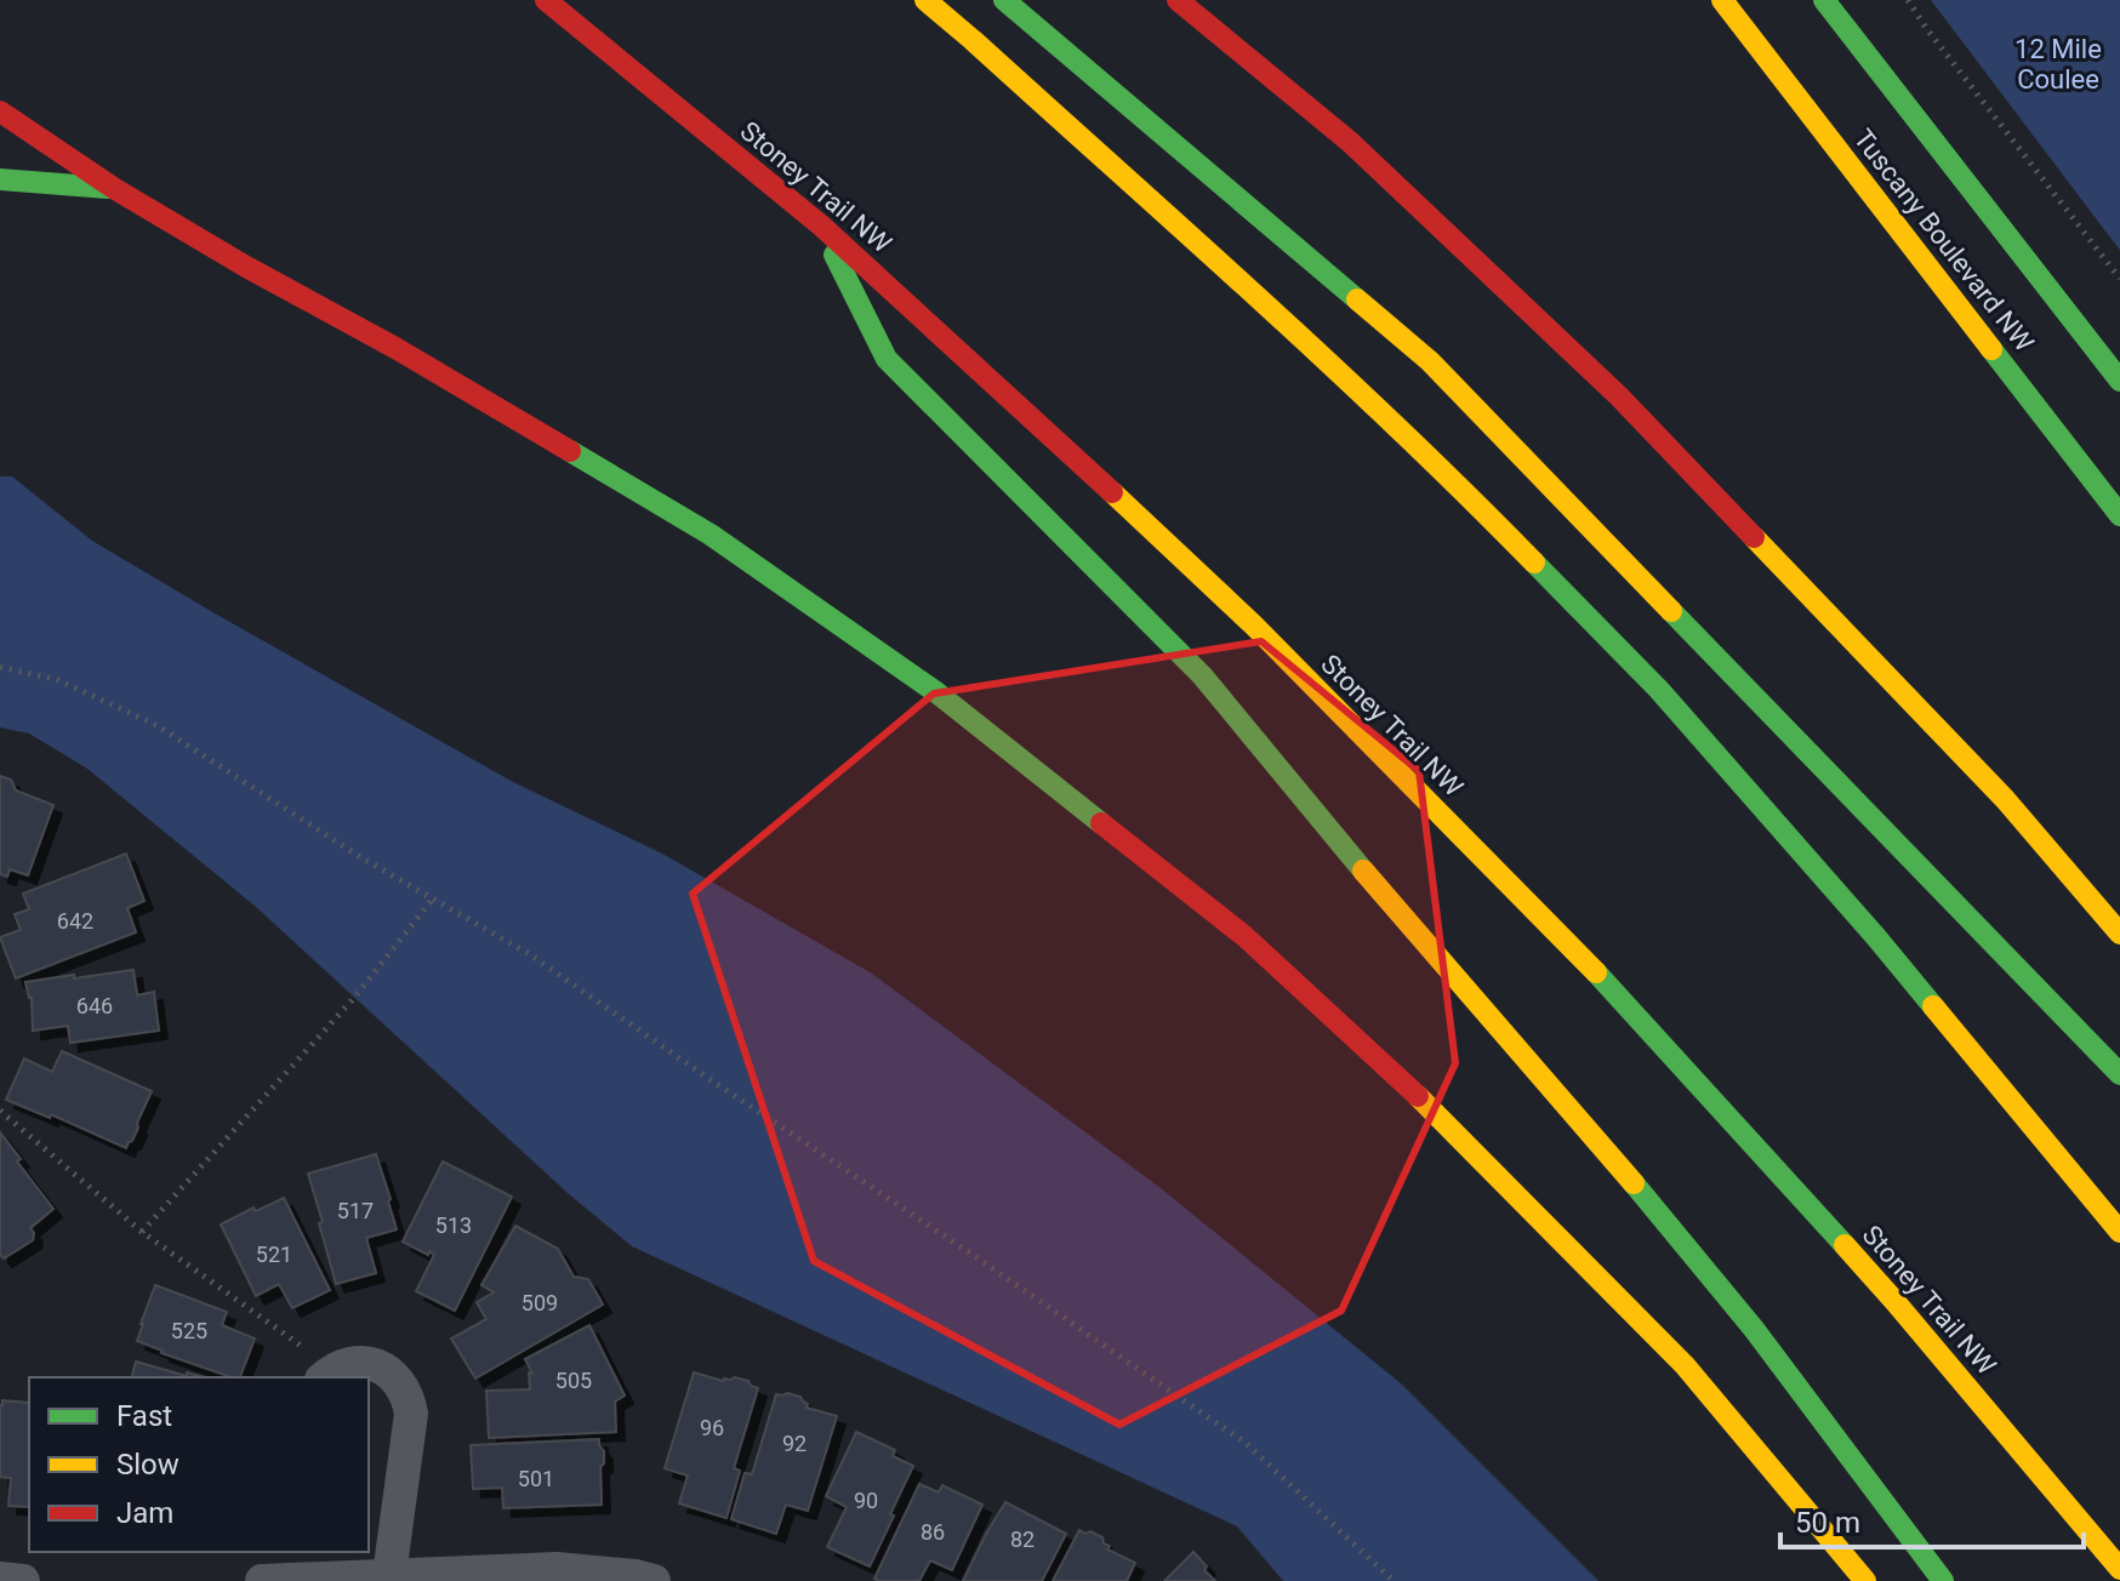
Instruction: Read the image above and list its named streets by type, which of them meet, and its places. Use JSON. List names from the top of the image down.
{
  "streets": {
    "main road": ["Stoney Trail NW", "Tuscany Boulevard NW"]
  },
  "parks": ["12 Mile Coulee"],
  "house_numbers": [
    "642",
    "646",
    "517",
    "513",
    "521",
    "509",
    "525",
    "505",
    "96",
    "92",
    "501",
    "90",
    "86",
    "82"
  ],
  "legend": ["Fast", "Slow", "Jam"],
  "scale_bar": "50 m"
}
